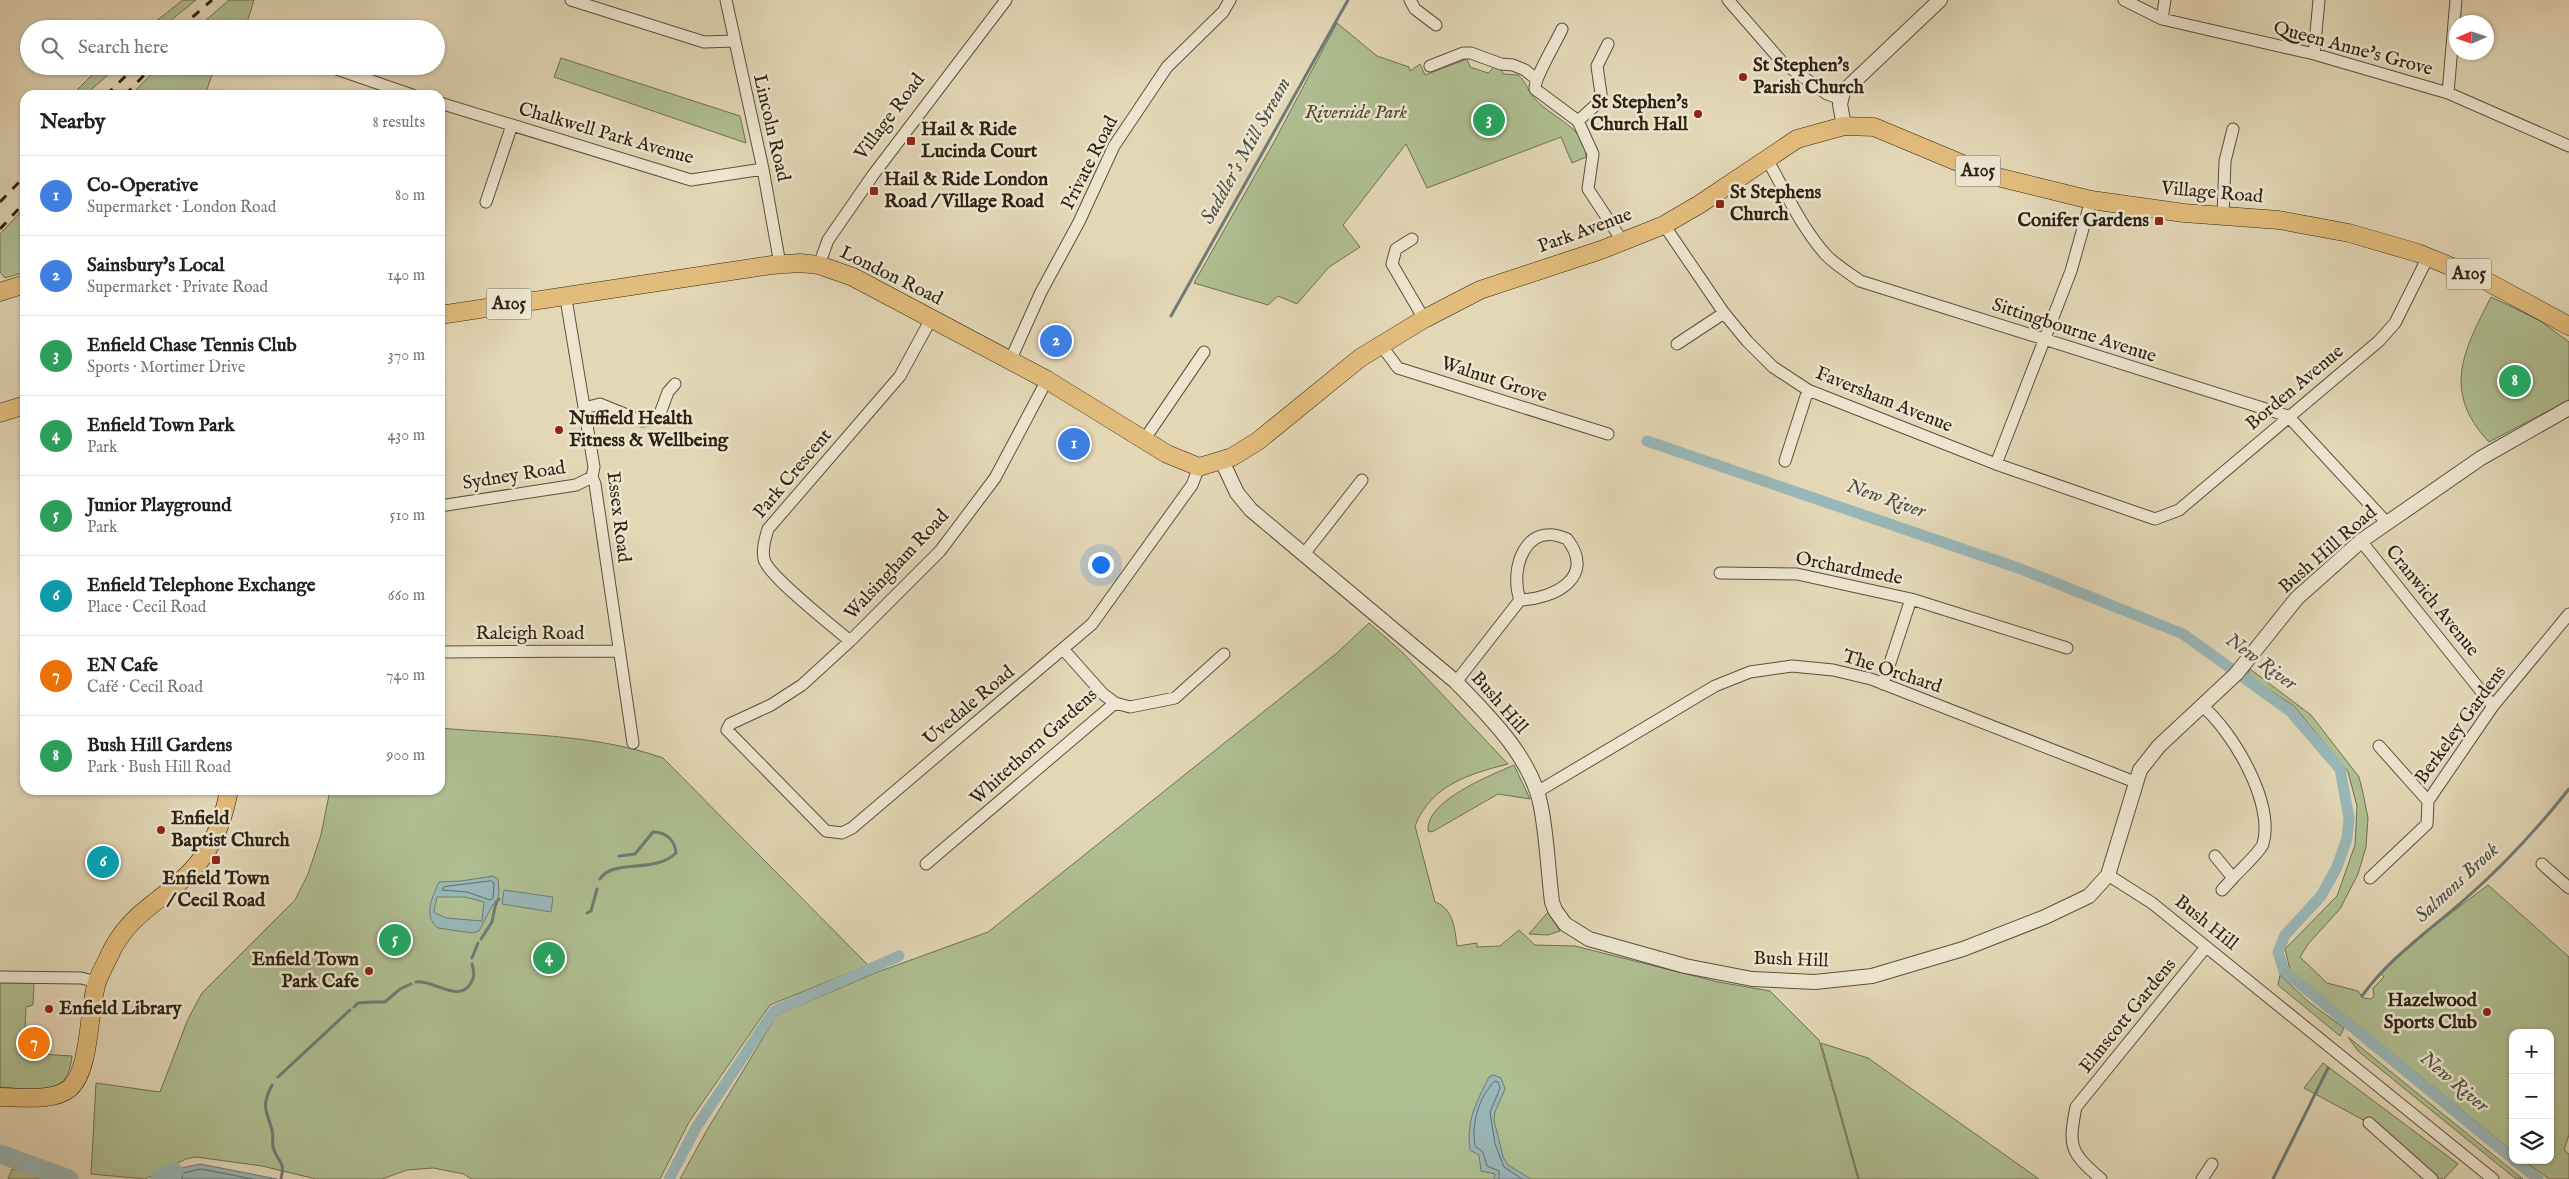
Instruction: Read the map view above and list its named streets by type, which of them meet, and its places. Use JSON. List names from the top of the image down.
{
  "streets": {
    "main road": [
      "Village Road",
      "A105",
      "Park Avenue",
      "London Road"
    ],
    "street": [
      "Queen Anne's Grove",
      "Lincoln Road",
      "Chalkwell Park Avenue",
      "Private Road",
      "Sittingbourne Avenue",
      "Walnut Grove",
      "Borden Avenue",
      "Faversham Avenue",
      "Park Crescent",
      "Sydney Road",
      "Essex Road",
      "Bush Hill Road",
      "Walsingham Road",
      "Orchardmede",
      "Cranwich Avenue",
      "Raleigh Road",
      "The Orchard",
      "Bush Hill",
      "Uvedale Road",
      "Berkeley Gardens",
      "Whitethorn Gardens",
      "Elmscott Gardens"
    ]
  },
  "crossings": [
    ["Village Road", "Park Avenue"],
    ["Village Road", "London Road"],
    ["Village Road", "Borden Avenue"],
    ["Lincoln Road", "Chalkwell Park Avenue"],
    ["Lincoln Road", "London Road"],
    ["Private Road", "London Road"],
    ["Park Avenue", "London Road"],
    ["Park Avenue", "Sittingbourne Avenue"],
    ["Park Avenue", "Walnut Grove"],
    ["Park Avenue", "Faversham Avenue"],
    ["Park Avenue", "Bush Hill"],
    ["Park Avenue", "Uvedale Road"],
    ["London Road", "Park Crescent"],
    ["London Road", "Essex Road"],
    ["London Road", "Walsingham Road"],
    ["London Road", "Uvedale Road"],
    ["Sittingbourne Avenue", "Borden Avenue"],
    ["Sittingbourne Avenue", "Bush Hill Road"],
    ["Borden Avenue", "Faversham Avenue"],
    ["Park Crescent", "Walsingham Road"],
    ["Sydney Road", "Essex Road"],
    ["Essex Road", "Raleigh Road"],
    ["Bush Hill Road", "Cranwich Avenue"],
    ["Bush Hill Road", "The Orchard"],
    ["Bush Hill Road", "Bush Hill"],
    ["Walsingham Road", "Uvedale Road"],
    ["Orchardmede", "The Orchard"],
    ["Cranwich Avenue", "Berkeley Gardens"],
    ["The Orchard", "Bush Hill"],
    ["Bush Hill", "Elmscott Gardens"],
    ["Uvedale Road", "Whitethorn Gardens"]
  ],
  "water": ["Saddler's Mill Stream", "New River", "Salmons Brook"],
  "parks": ["Riverside Park"],
  "places": {
    "other": [
      "St Stephen's Parish Church",
      "St Stephen's Church Hall",
      "Nuffield Health Fitness & Wellbeing",
      "Enfield Baptist Church",
      "Enfield Town Park Cafe",
      "Enfield Library",
      "Hazelwood Sports Club"
    ],
    "transit": [
      "Hail & Ride Lucinda Court",
      "Hail & Ride London Road / Village Road",
      "St Stephens Church",
      "Conifer Gardens",
      "Enfield Town / Cecil Road"
    ]
  },
  "north": "left",
  "page": {
    "search": "Search here",
    "heading": ["Nearby", "8 results"],
    "pins": [
      "3",
      "2",
      "8",
      "1",
      "6",
      "5",
      "4",
      "7"
    ],
    "list": [
      {
        "mark": "1",
        "name": "Co-Operative",
        "note": "Supermarket · London Road",
        "value": "80 m"
      },
      {
        "mark": "2",
        "name": "Sainsbury's Local",
        "note": "Supermarket · Private Road",
        "value": "140 m"
      },
      {
        "mark": "3",
        "name": "Enfield Chase Tennis Club",
        "note": "Sports · Mortimer Drive",
        "value": "370 m"
      },
      {
        "mark": "4",
        "name": "Enfield Town Park",
        "note": "Park",
        "value": "430 m"
      },
      {
        "mark": "5",
        "name": "Junior Playground",
        "note": "Park",
        "value": "510 m"
      },
      {
        "mark": "6",
        "name": "Enfield Telephone Exchange",
        "note": "Place · Cecil Road",
        "value": "660 m"
      },
      {
        "mark": "7",
        "name": "EN Cafe",
        "note": "Café · Cecil Road",
        "value": "740 m"
      },
      {
        "mark": "8",
        "name": "Bush Hill Gardens",
        "note": "Park · Bush Hill Road",
        "value": "900 m"
      }
    ],
    "map_buttons": ["+", "−"]
  }
}
